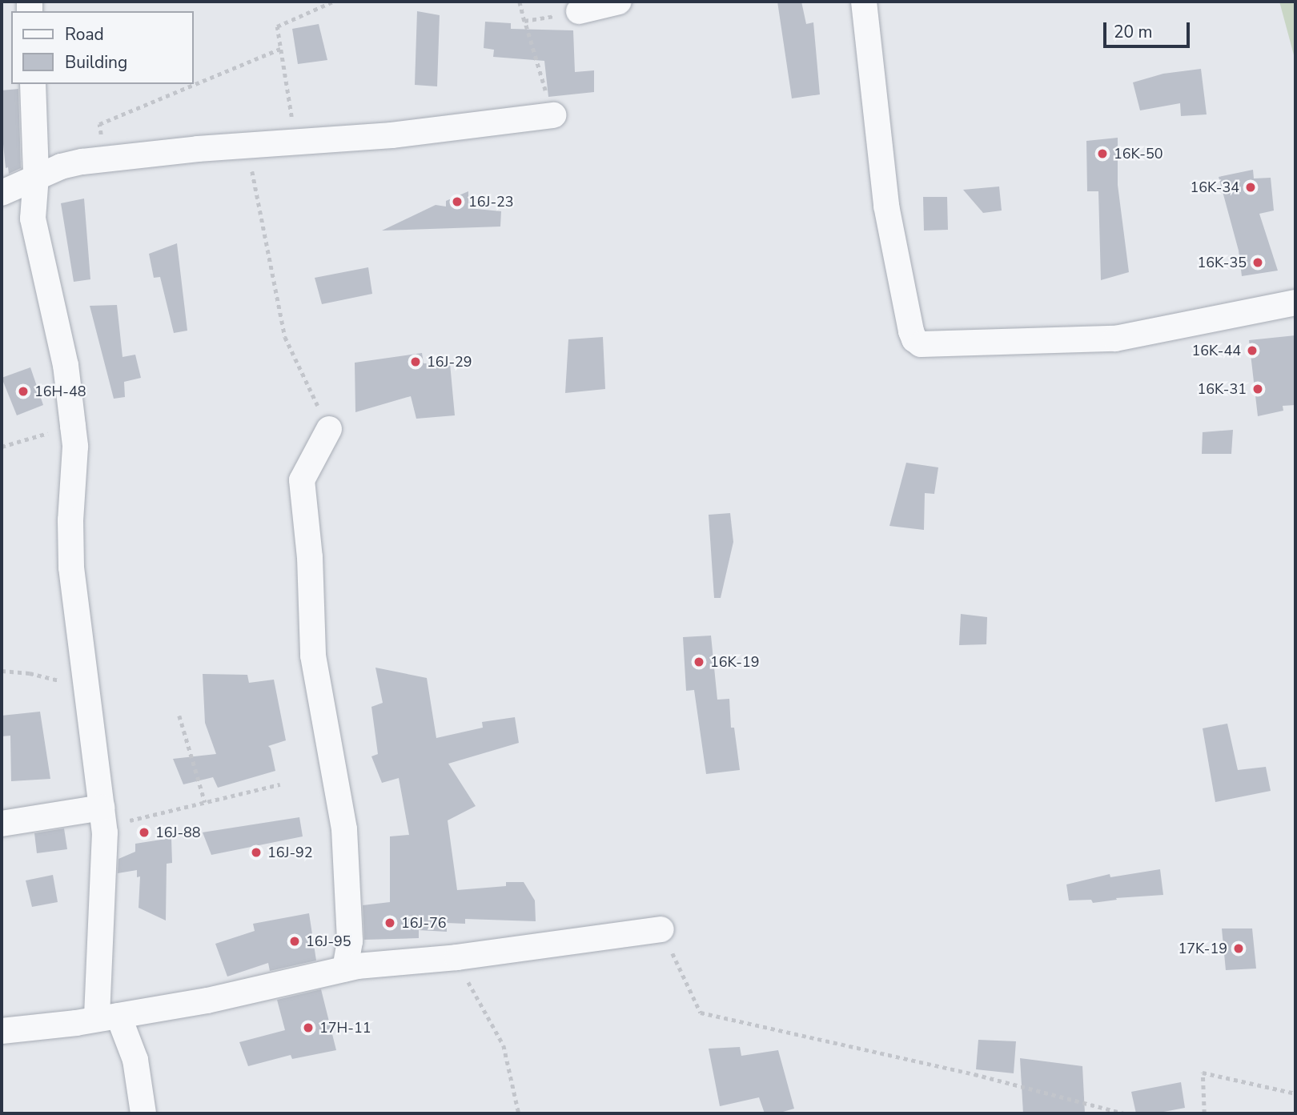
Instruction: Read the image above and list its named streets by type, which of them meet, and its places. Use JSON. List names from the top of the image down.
{
  "places": [
    "16K-50",
    "16K-34",
    "16J-23",
    "16K-35",
    "16K-44",
    "16J-29",
    "16K-31",
    "16H-48",
    "16K-19",
    "16J-88",
    "16J-92",
    "16J-76",
    "16J-95",
    "17K-19",
    "17H-11"
  ],
  "legend": ["Road", "Building"],
  "scale_bar": "20 m"
}
